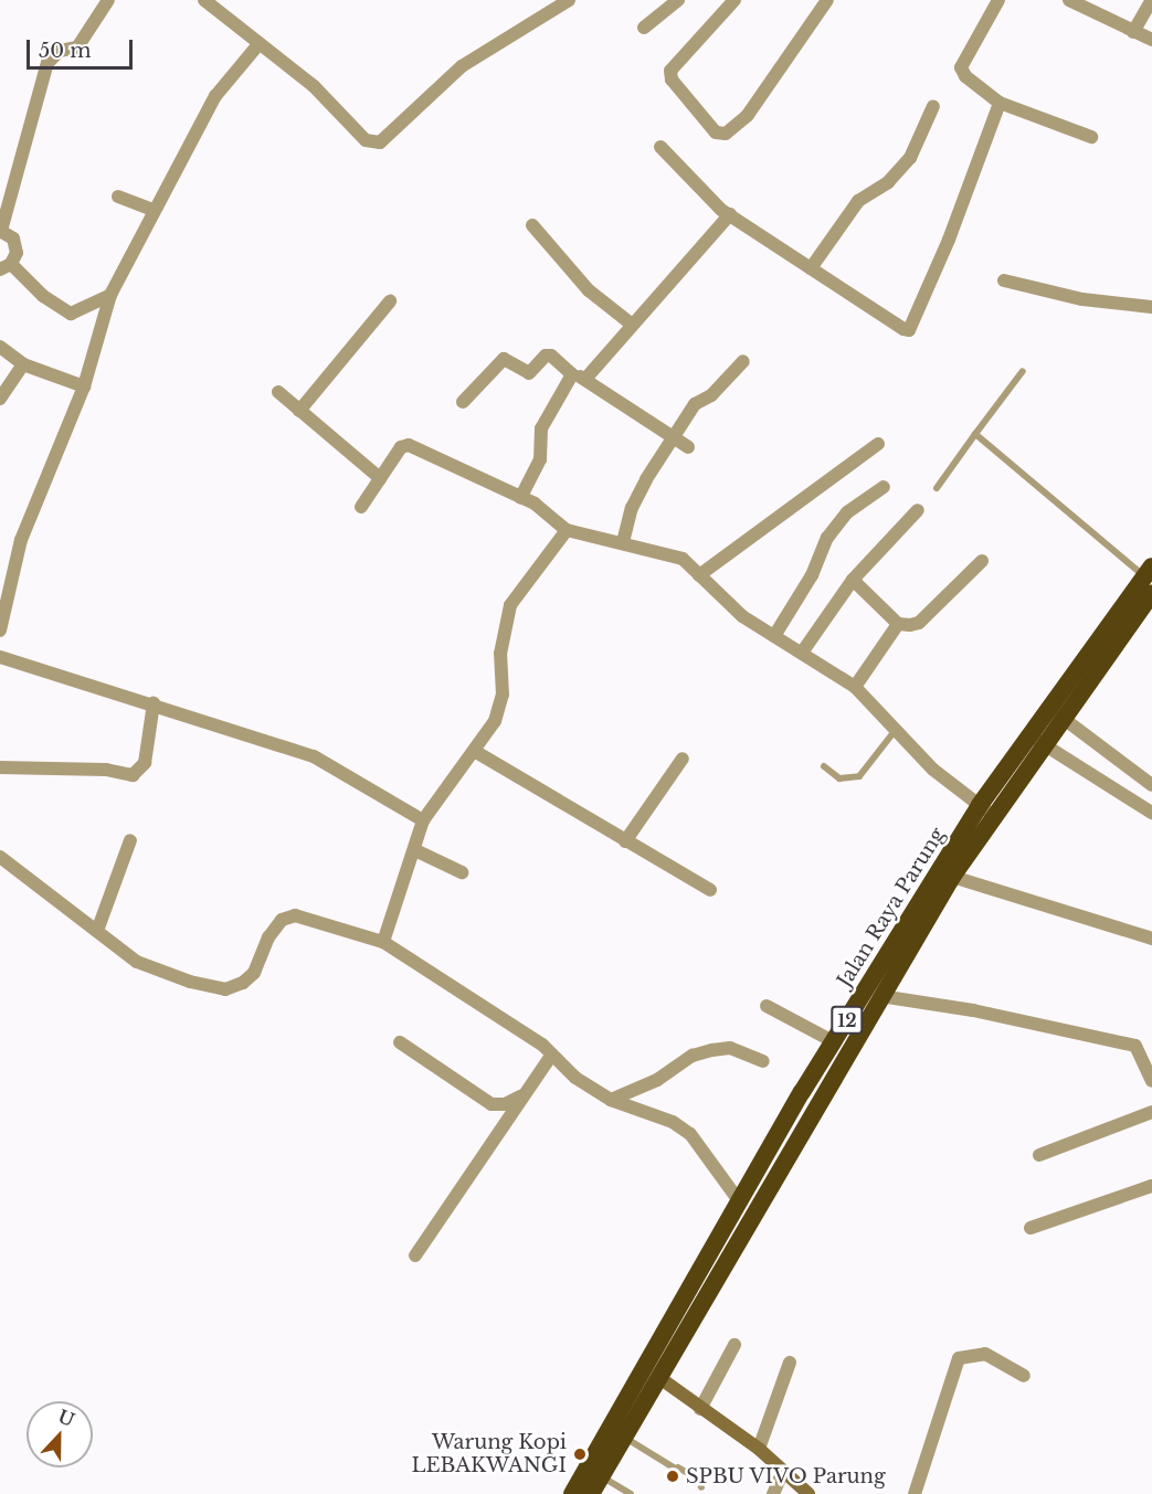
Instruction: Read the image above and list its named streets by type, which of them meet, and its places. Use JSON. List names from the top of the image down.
{
  "streets": {
    "highway": ["Jalan Raya Parung", "12"]
  },
  "places": ["Warung Kopi LEBAKWANGI", "SPBU VIVO Parung"],
  "scale_bar": "50 m",
  "north": "top"
}
